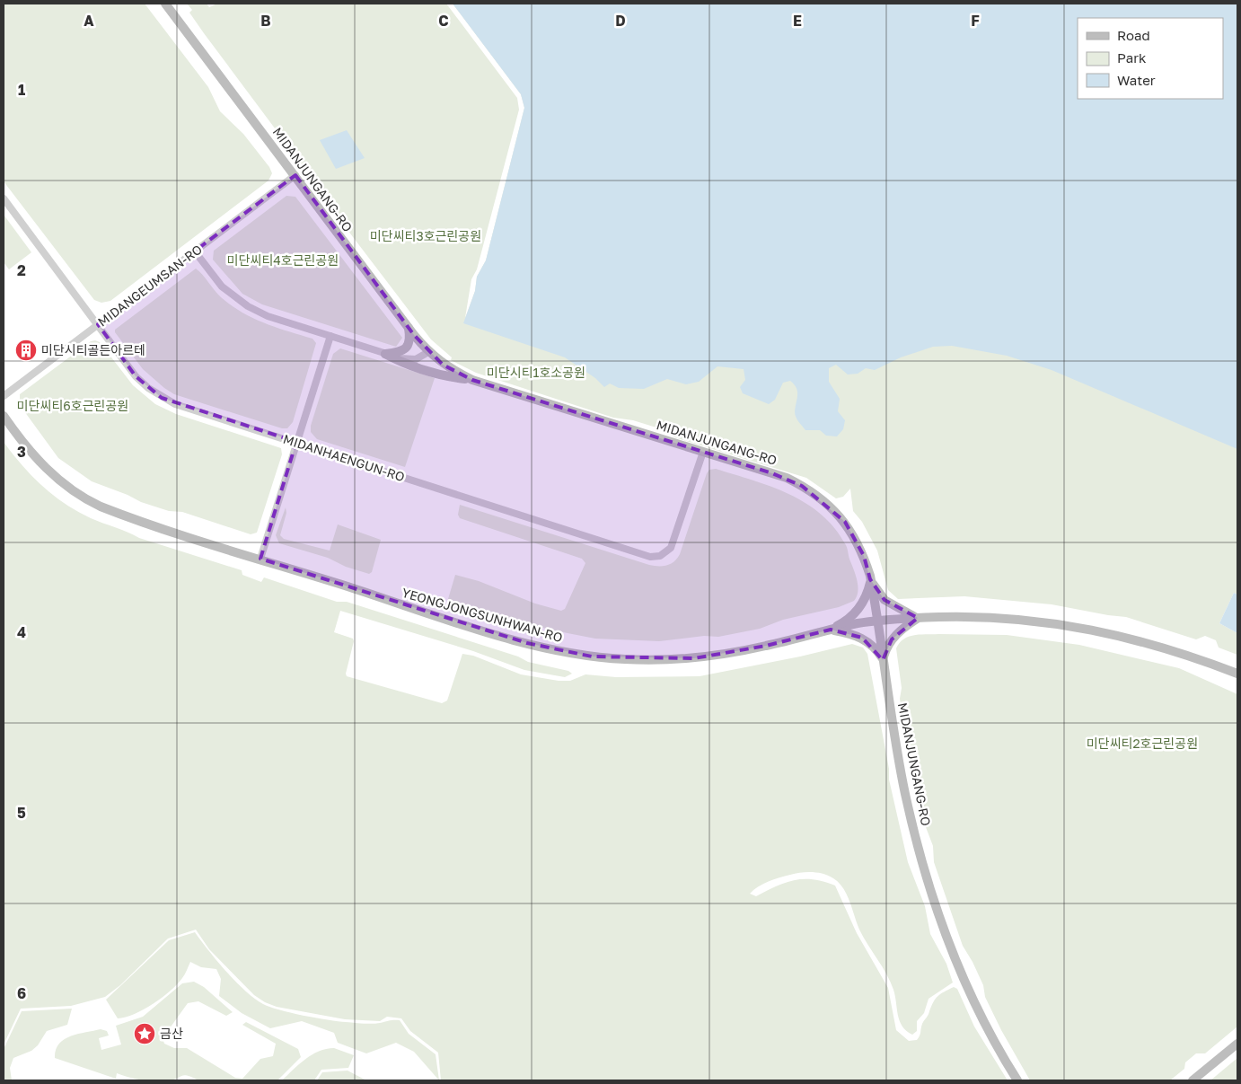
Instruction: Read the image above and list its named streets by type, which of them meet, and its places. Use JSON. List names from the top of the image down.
{
  "streets": {
    "street": [
      "MIDANJUNGANG-RO",
      "MIDANGEUMSAN-RO",
      "MIDANHAENGUN-RO",
      "YEONGJONGSUNHWAN-RO"
    ]
  },
  "crossings": [
    ["MIDANJUNGANG-RO", "MIDANGEUMSAN-RO"],
    ["MIDANJUNGANG-RO", "MIDANHAENGUN-RO"],
    ["MIDANJUNGANG-RO", "YEONGJONGSUNHWAN-RO"],
    ["MIDANGEUMSAN-RO", "MIDANHAENGUN-RO"]
  ],
  "parks": [
    "미단씨티3호근린공원",
    "미단씨티4호근린공원",
    "미단시티1호소공원",
    "미단씨티6호근린공원",
    "미단씨티2호근린공원"
  ],
  "places": {
    "building": ["미단시티골든아르테"],
    "place": ["금산"]
  },
  "legend": ["Road", "Park", "Water"],
  "grid": {
    "columns": [
      "A",
      "B",
      "C",
      "D",
      "E",
      "F"
    ],
    "rows": [
      "1",
      "2",
      "3",
      "4",
      "5",
      "6"
    ]
  }
}
